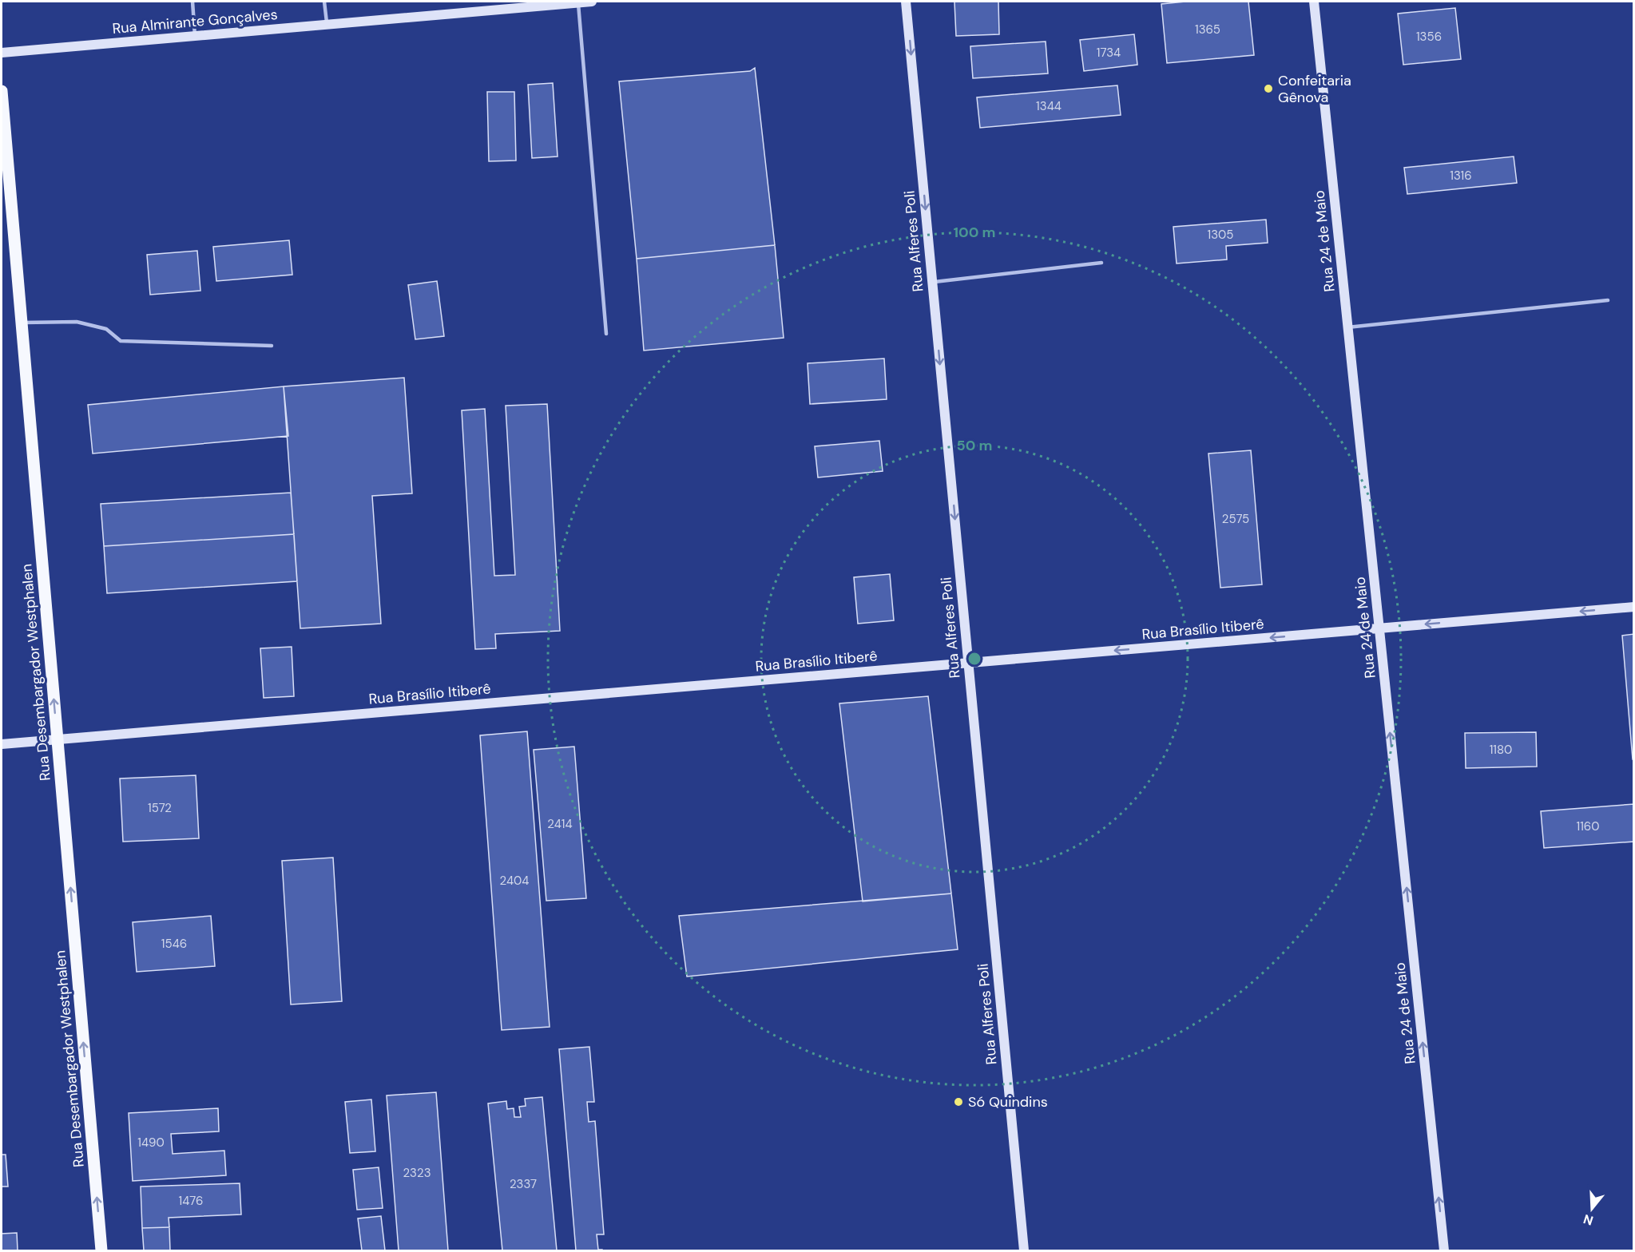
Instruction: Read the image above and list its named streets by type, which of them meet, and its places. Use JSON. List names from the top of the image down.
{
  "streets": {
    "main road": ["Rua Desembargador Westphalen"],
    "street": [
      "Rua Almirante Gonçalves",
      "Rua Alferes Poli",
      "Rua 24 de Maio",
      "Rua Brasílio Itiberê"
    ]
  },
  "crossings": [
    ["Rua Alferes Poli", "Rua Brasílio Itiberê"],
    ["Rua 24 de Maio", "Rua Brasílio Itiberê"],
    ["Rua Brasílio Itiberê", "Rua Desembargador Westphalen"]
  ],
  "one_way": [
    "Rua Alferes Poli",
    "Rua 24 de Maio",
    "Rua Brasílio Itiberê",
    "Rua Desembargador Westphalen"
  ],
  "places": ["Confeitaria Gênova", "Só Quindins"],
  "house_numbers": [
    "1365",
    "1356",
    "1734",
    "1344",
    "1316",
    "1305",
    "2575",
    "1180",
    "1572",
    "2414",
    "1160",
    "2404",
    "1546",
    "1490",
    "2323",
    "2337",
    "1476"
  ],
  "north": "bottom",
  "rings": ["100 m", "50 m"]
}
